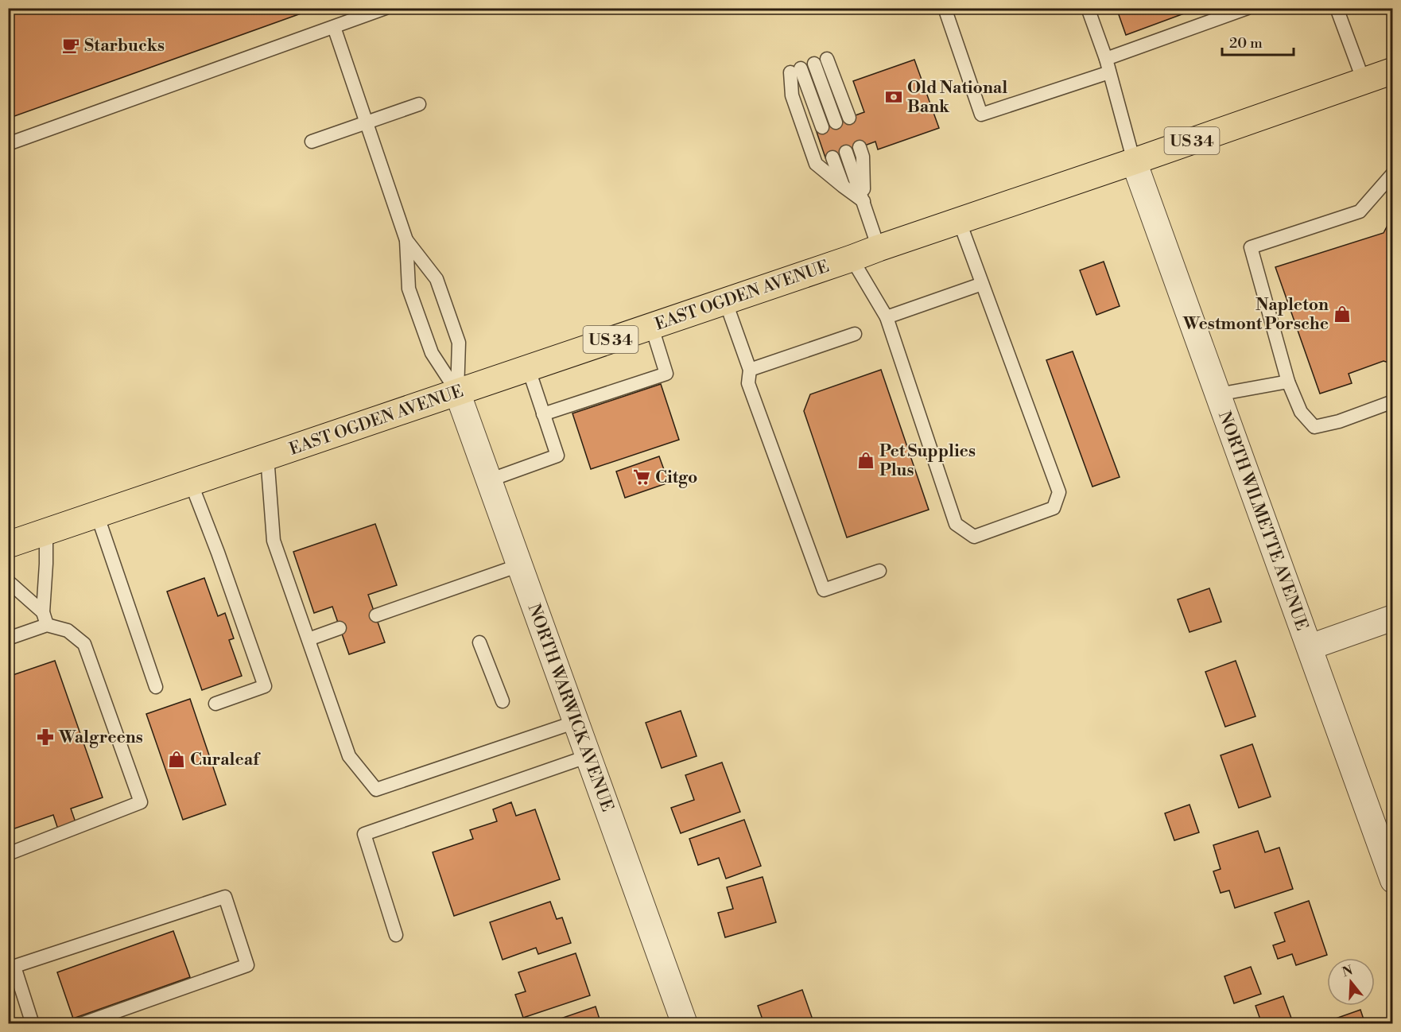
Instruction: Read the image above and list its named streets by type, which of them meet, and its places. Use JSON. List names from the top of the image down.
{
  "streets": {
    "main road": ["US 34", "EAST OGDEN AVENUE"],
    "street": ["NORTH WILMETTE AVENUE", "NORTH WARWICK AVENUE"]
  },
  "crossings": [
    ["EAST OGDEN AVENUE", "NORTH WILMETTE AVENUE"],
    ["EAST OGDEN AVENUE", "NORTH WARWICK AVENUE"]
  ],
  "places": {
    "cafe": ["Starbucks"],
    "bank": ["Old National Bank"],
    "shop": ["Napleton Westmont Porsche", "Pet Supplies Plus", "Curaleaf"],
    "supermarket": ["Citgo"],
    "pharmacy": ["Walgreens"]
  },
  "scale_bar": "20 m",
  "north": "top"
}
